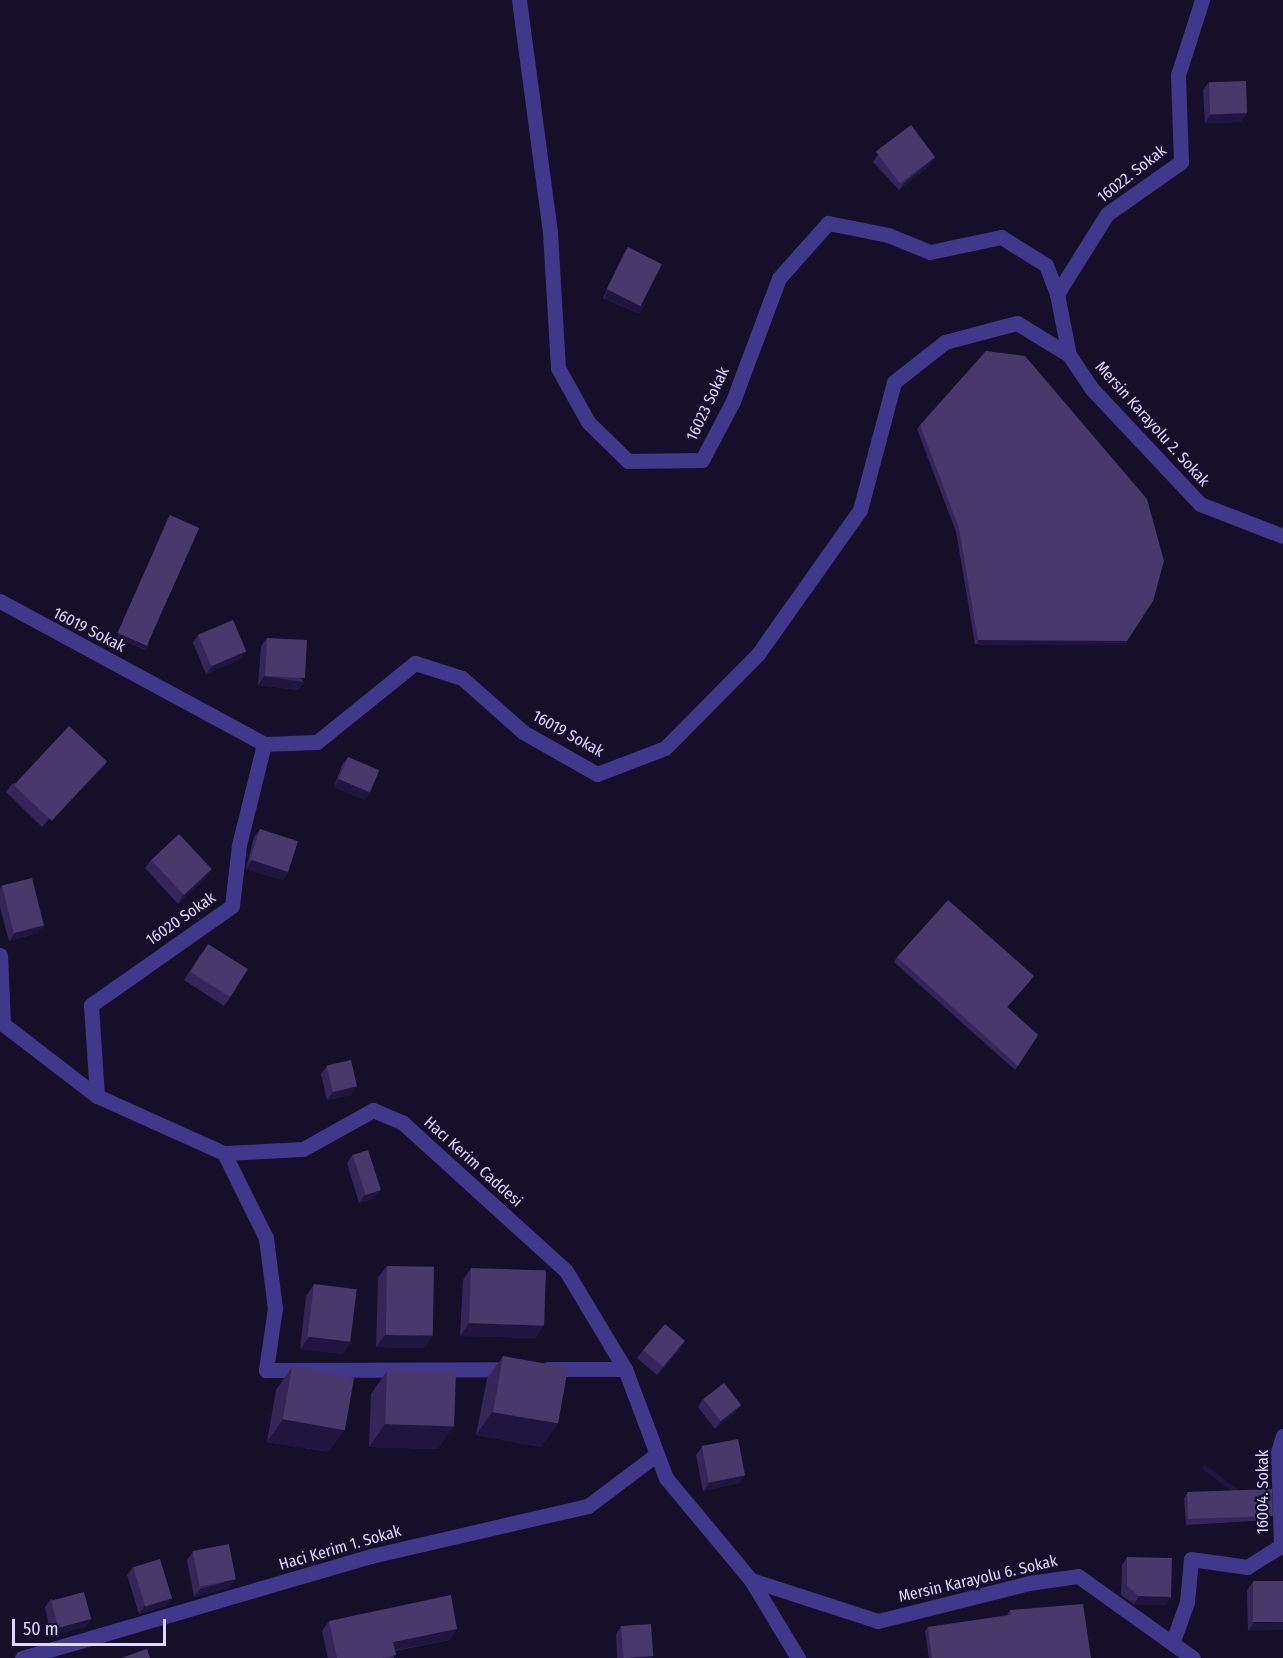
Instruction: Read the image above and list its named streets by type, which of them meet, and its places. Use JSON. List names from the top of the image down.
{
  "streets": {
    "street": [
      "16022. Sokak",
      "16023 Sokak",
      "Mersin Karayolu 2. Sokak",
      "16019 Sokak",
      "16020 Sokak",
      "Hacı Kerim Caddesi",
      "16004. Sokak",
      "Haci Kerim 1. Sokak",
      "Mersin Karayolu 6. Sokak"
    ]
  },
  "crossings": [
    ["16022. Sokak", "16023 Sokak"],
    ["16023 Sokak", "Mersin Karayolu 2. Sokak"],
    ["16023 Sokak", "16019 Sokak"],
    ["Mersin Karayolu 2. Sokak", "16019 Sokak"],
    ["16019 Sokak", "16020 Sokak"],
    ["16020 Sokak", "Hacı Kerim Caddesi"],
    ["Hacı Kerim Caddesi", "Haci Kerim 1. Sokak"],
    ["Hacı Kerim Caddesi", "Mersin Karayolu 6. Sokak"],
    ["16004. Sokak", "Mersin Karayolu 6. Sokak"]
  ],
  "scale_bar": "50 m"
}
